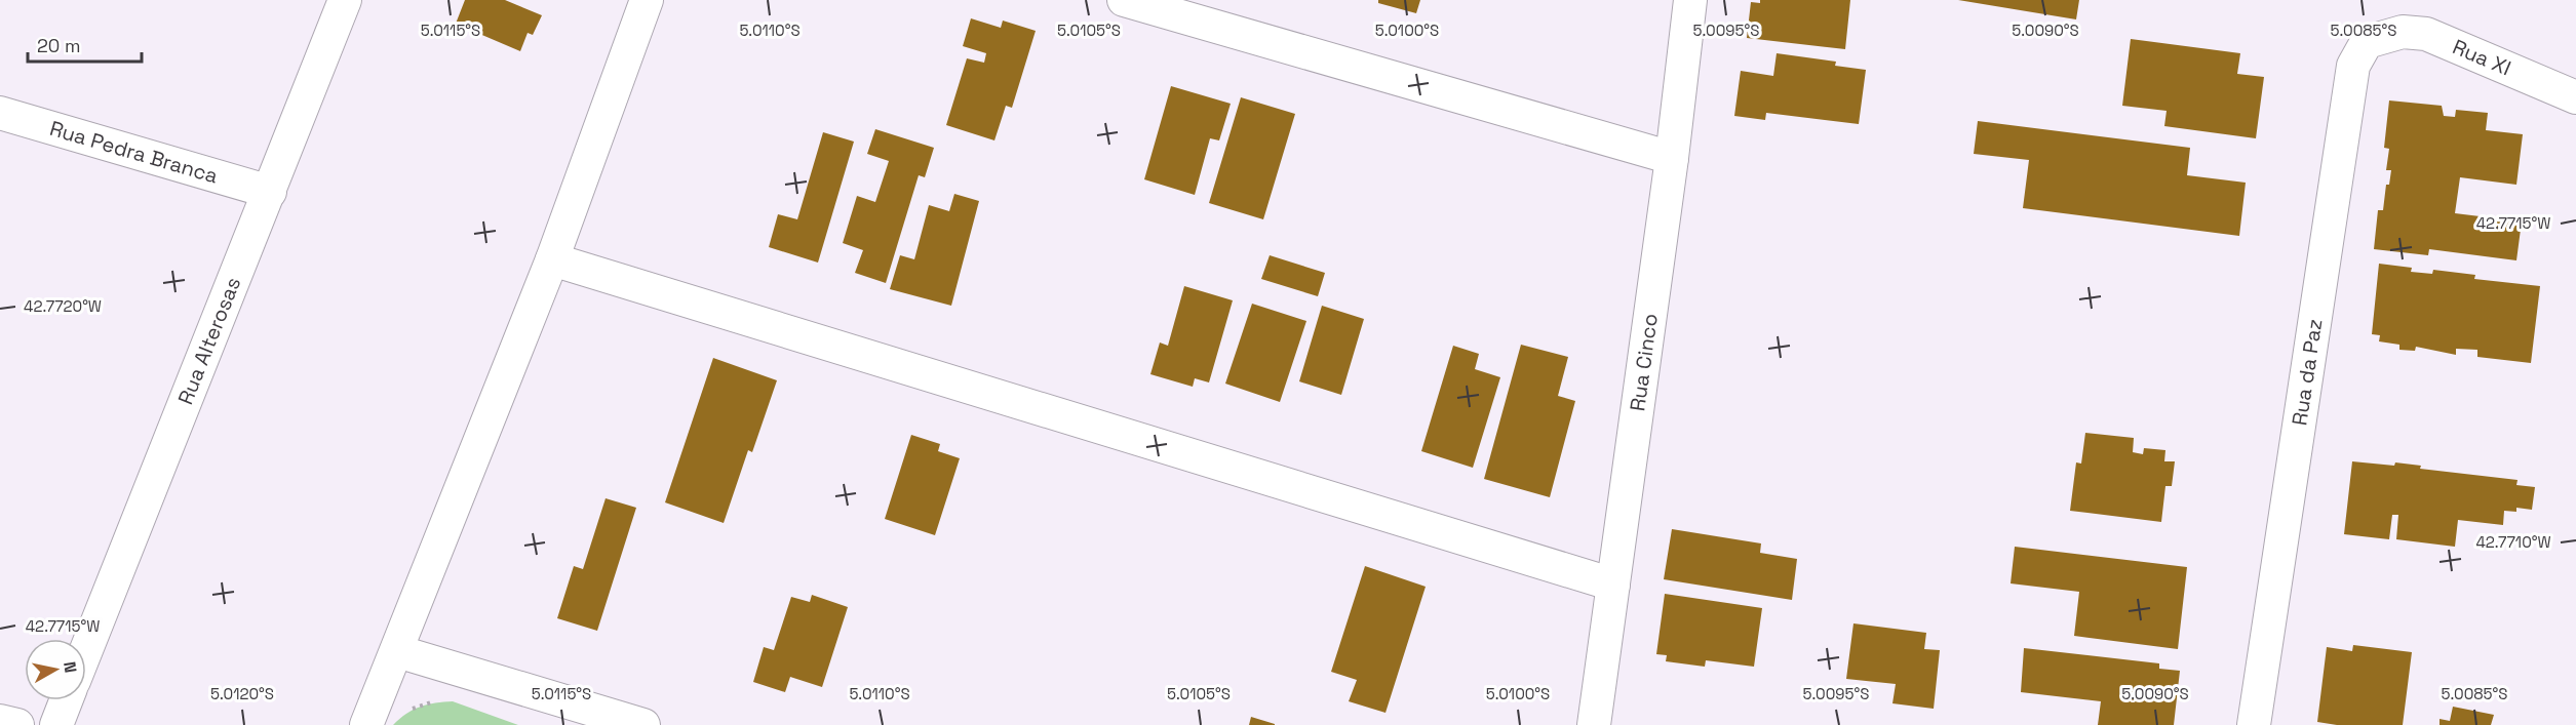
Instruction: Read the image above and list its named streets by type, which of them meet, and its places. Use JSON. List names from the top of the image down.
{
  "streets": {
    "street": [
      "Rua XI",
      "Rua Pedra Branca",
      "Rua Alterosas",
      "Rua Cinco",
      "Rua da Paz"
    ]
  },
  "crossings": [
    ["Rua XI", "Rua da Paz"],
    ["Rua Pedra Branca", "Rua Alterosas"]
  ],
  "scale_bar": "20 m",
  "north": "right",
  "coordinates": [
    "5.0115°S",
    "5.0110°S",
    "5.0105°S",
    "5.0100°S",
    "5.0095°S",
    "5.0090°S",
    "5.0085°S",
    "42.7715°W",
    "42.7720°W",
    "42.7710°W",
    "5.0120°S"
  ]
}
